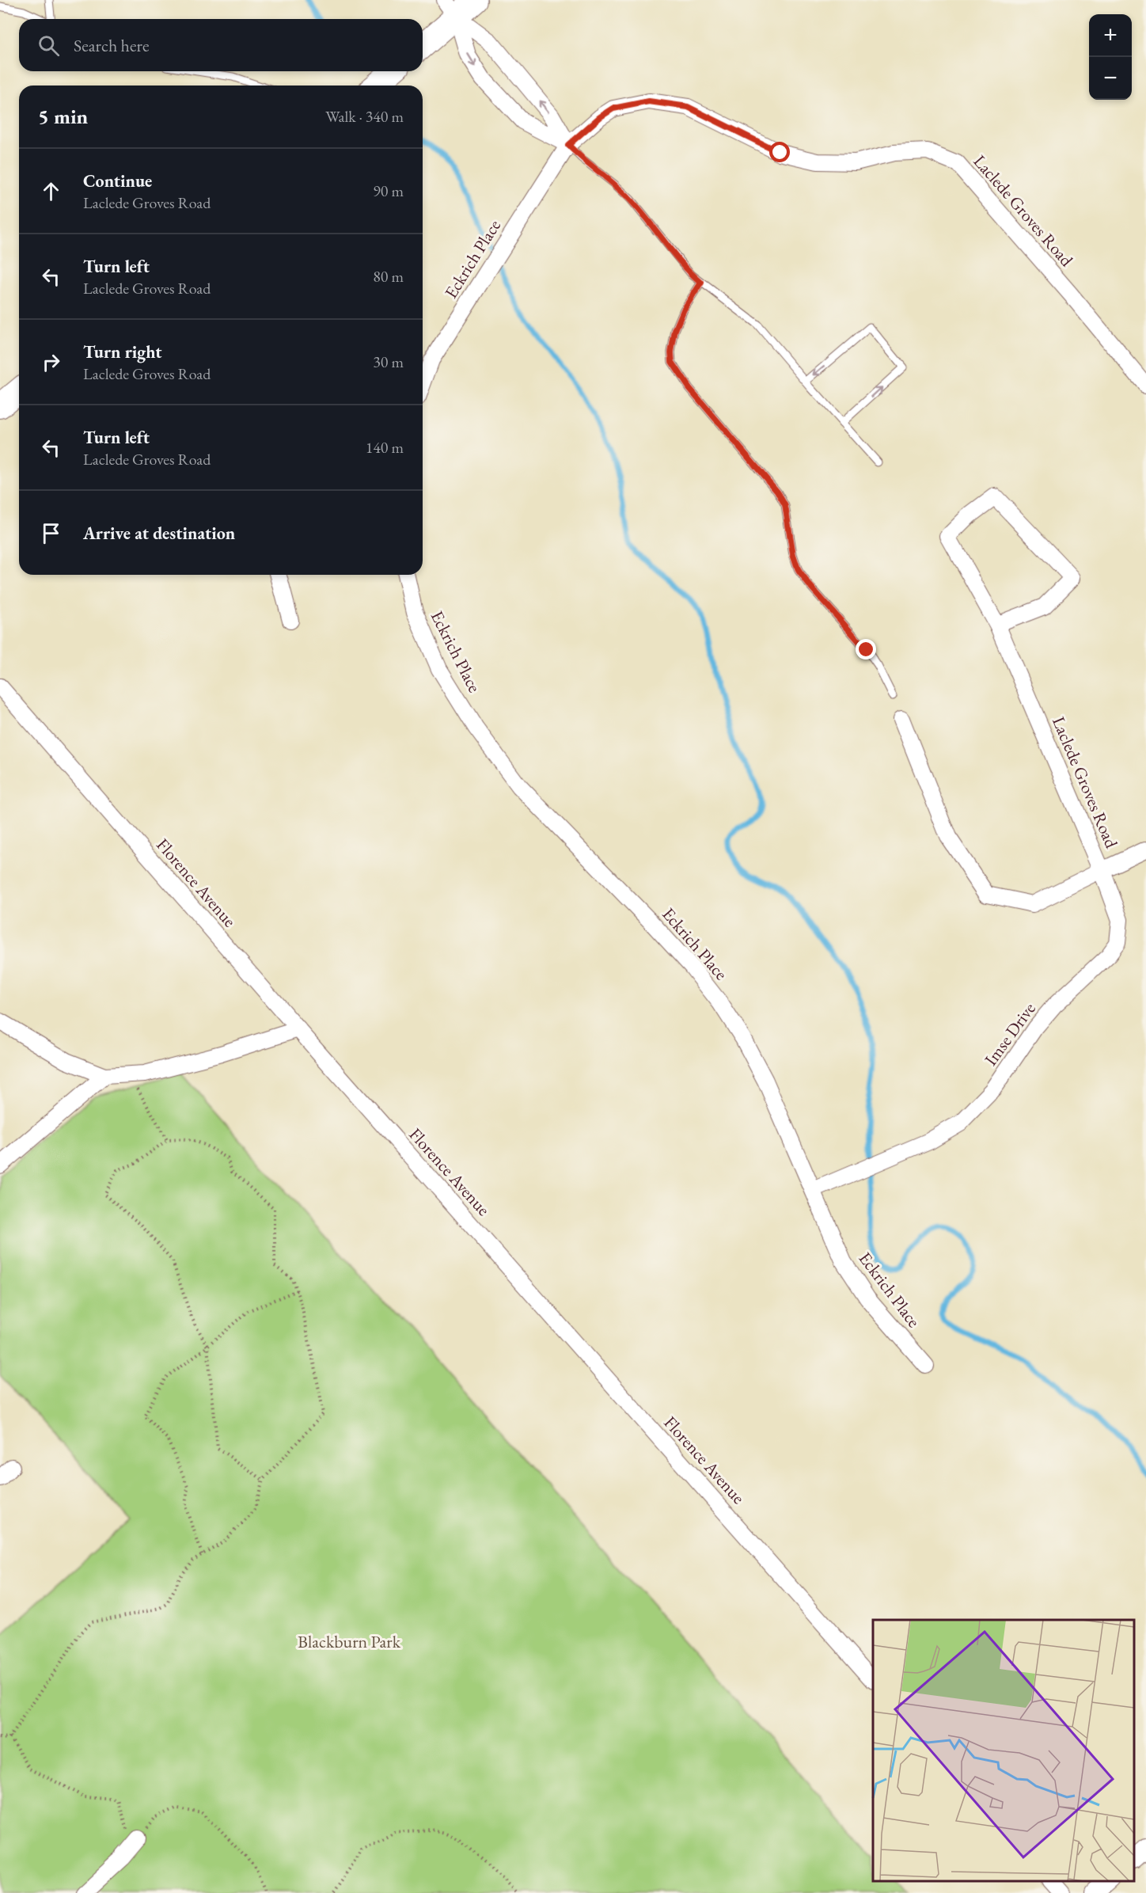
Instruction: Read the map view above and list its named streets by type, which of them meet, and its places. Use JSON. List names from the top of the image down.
{
  "streets": {
    "street": [
      "Laclede Groves Road",
      "Eckrich Place",
      "Florence Avenue",
      "Imse Drive"
    ]
  },
  "crossings": [
    ["Laclede Groves Road", "Eckrich Place"],
    ["Laclede Groves Road", "Imse Drive"],
    ["Eckrich Place", "Imse Drive"]
  ],
  "parks": ["Blackburn Park"],
  "page": {
    "map_buttons": ["+", "−"],
    "search": "Search here",
    "heading": ["5 min", "Walk · 340 m"],
    "list": [
      ["Continue", "Laclede Groves Road", "90 m"],
      ["Turn left", "Laclede Groves Road", "80 m"],
      ["Turn right", "Laclede Groves Road", "30 m"],
      ["Turn left", "Laclede Groves Road", "140 m"],
      "Arrive at destination"
    ]
  }
}
